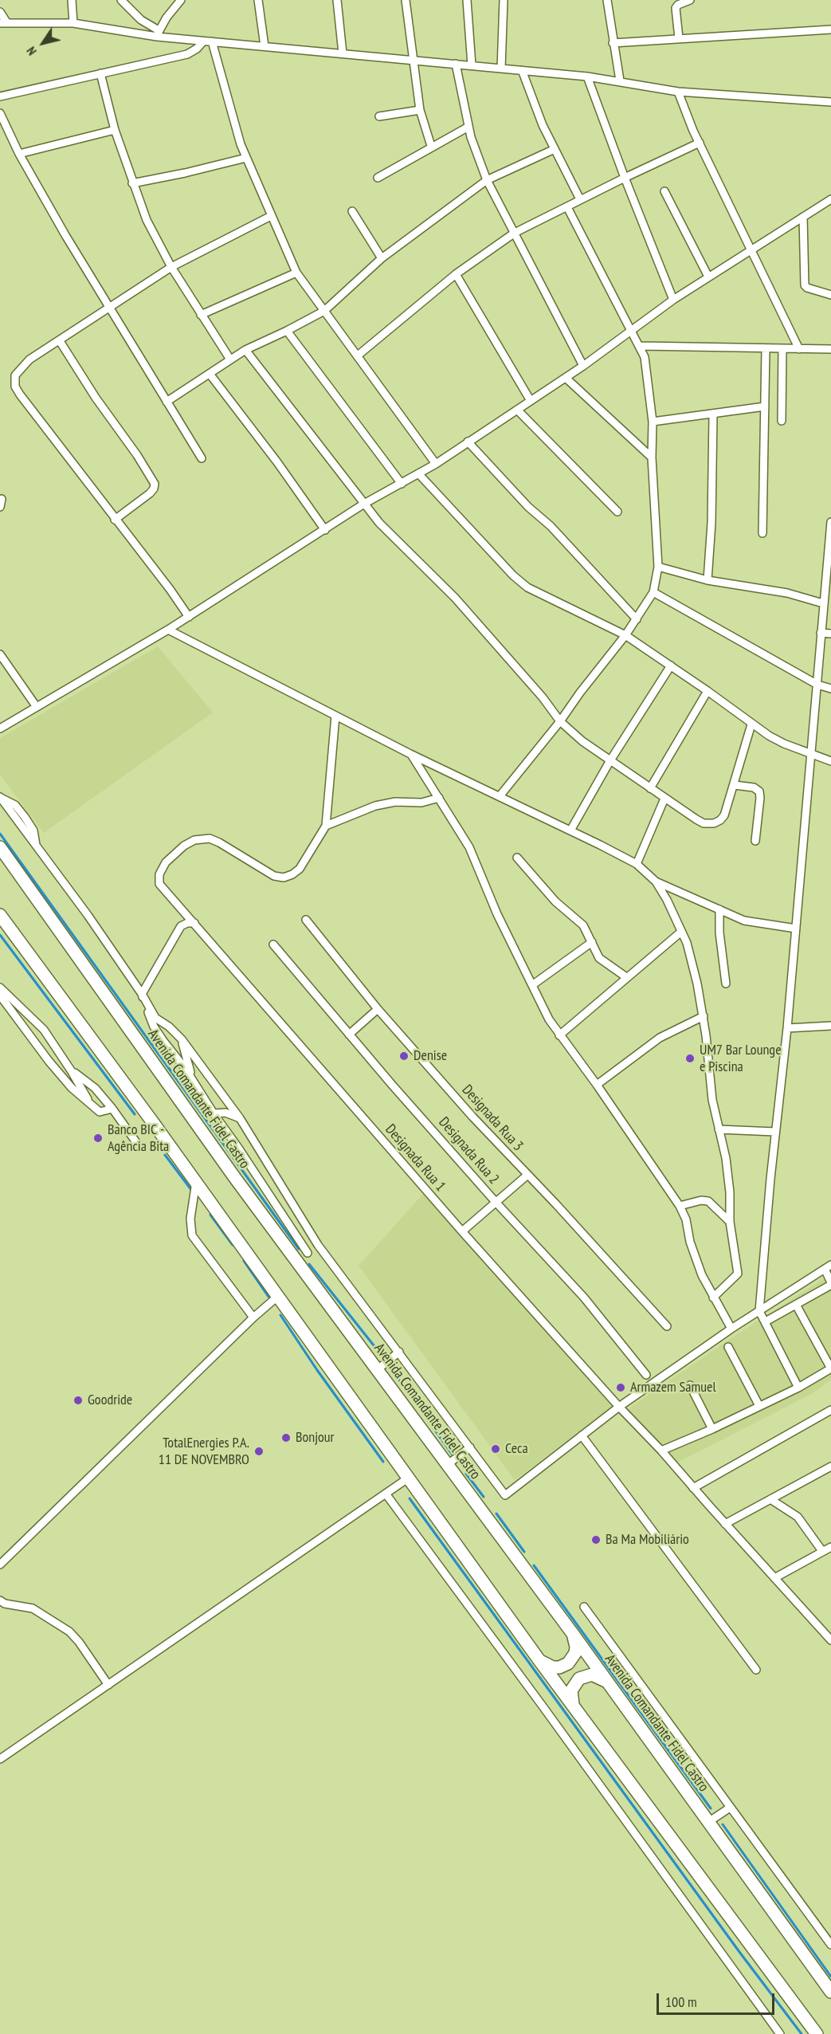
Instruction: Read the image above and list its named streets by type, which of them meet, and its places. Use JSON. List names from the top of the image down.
{
  "streets": {
    "highway": ["Avenida Comandante Fidel Castro"],
    "street": ["Designada Rua 3", "Designada Rua 2", "Designada Rua 1"]
  },
  "places": [
    "Denise",
    "UM7 Bar Lounge e Piscina",
    "Banco BIC - Agência Bita",
    "Armazem Samuel",
    "Goodride",
    "Bonjour",
    "Ceca",
    "TotalEnergies P.A. 11 DE NOVEMBRO",
    "Ba Ma Mobiliário"
  ],
  "scale_bar": "100 m",
  "north": "bottom left"
}
